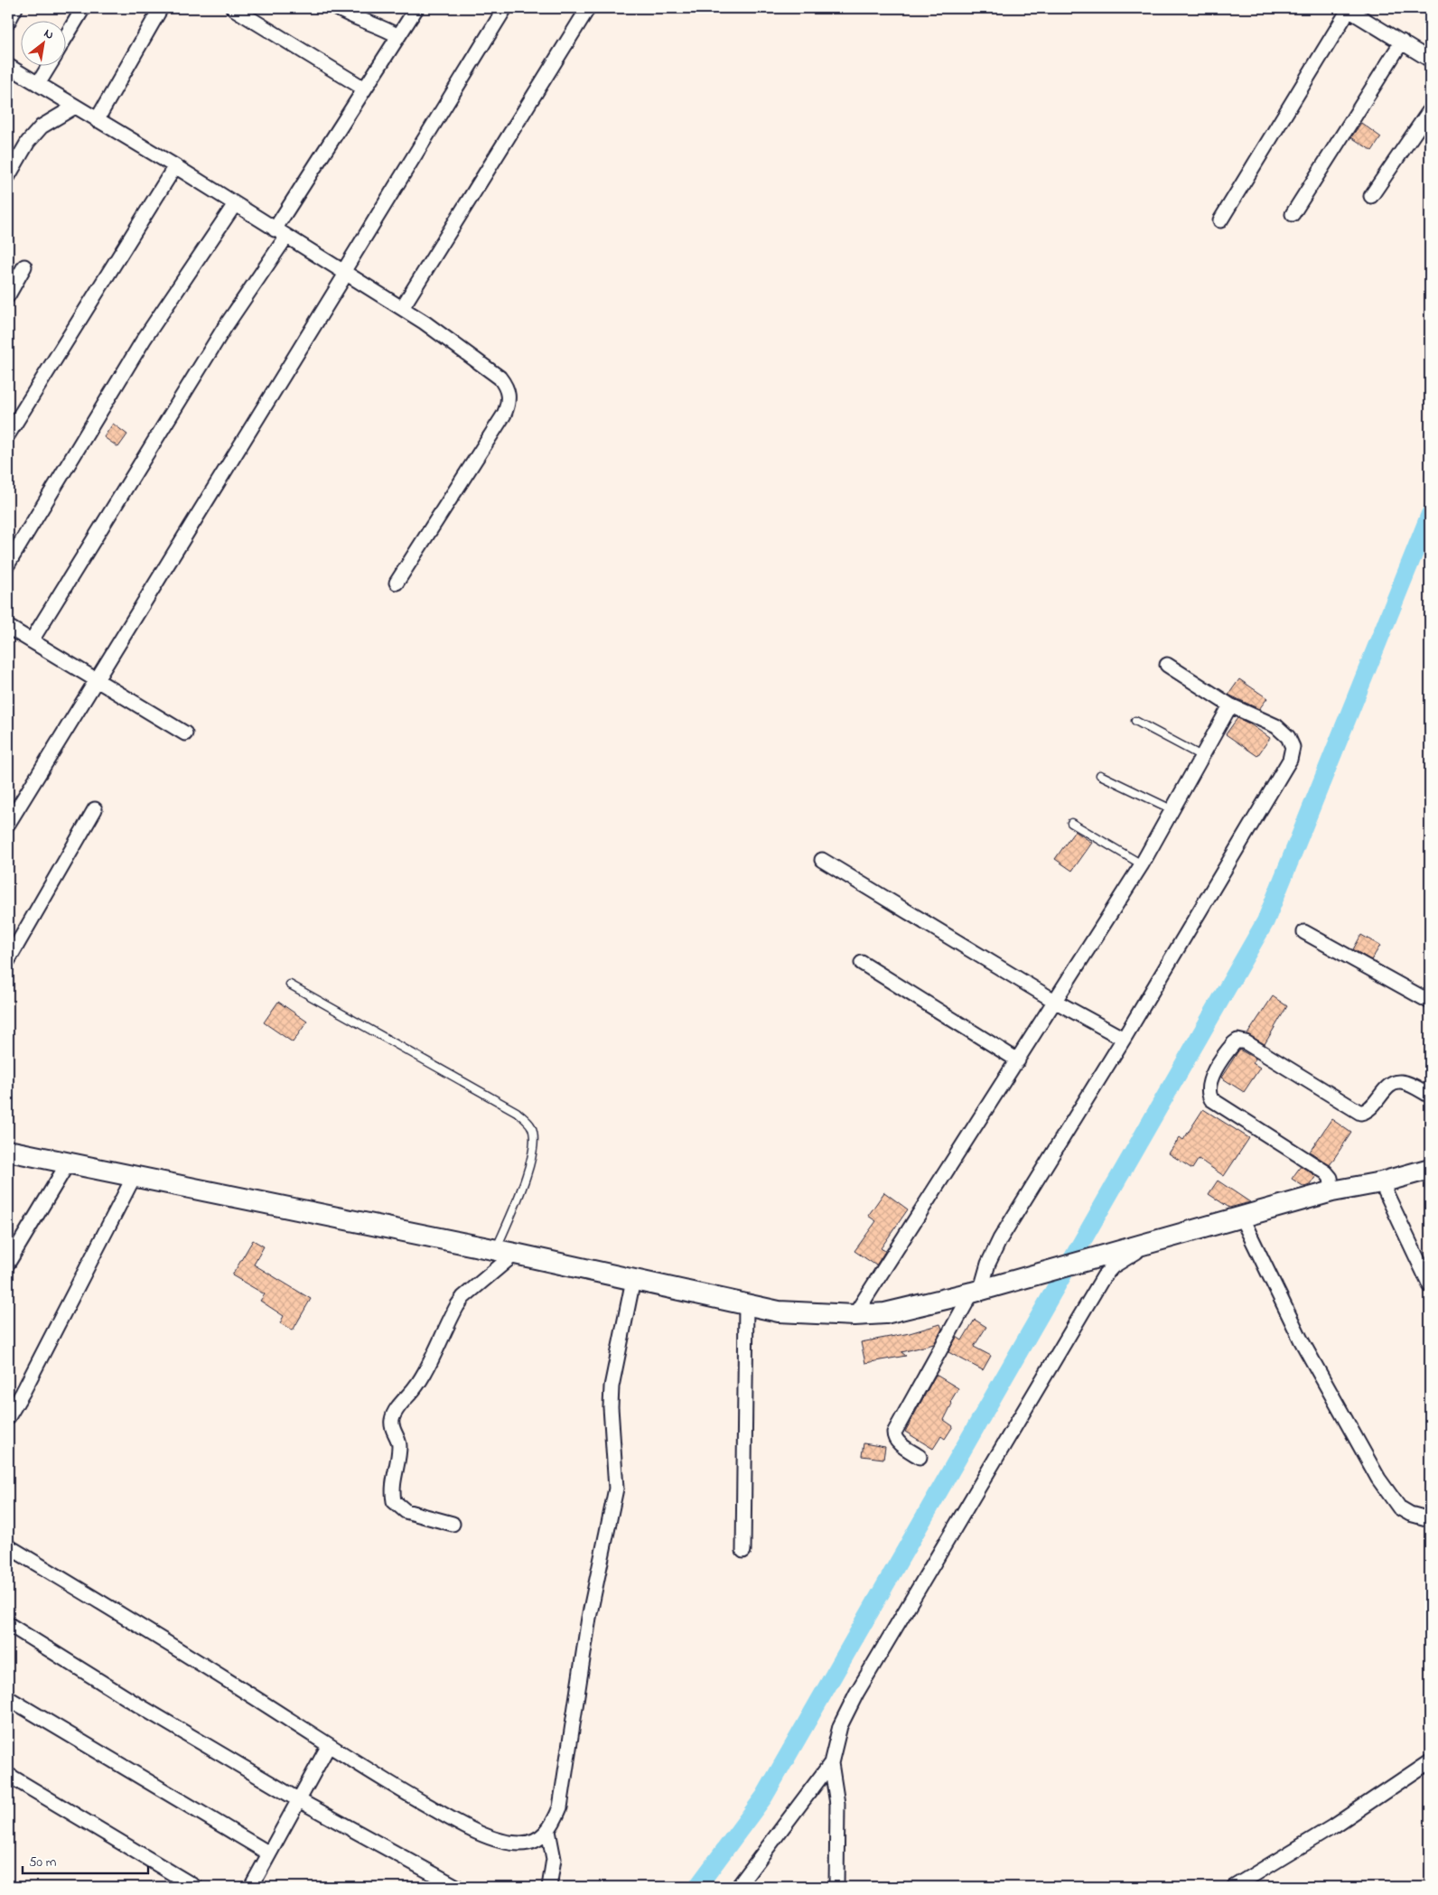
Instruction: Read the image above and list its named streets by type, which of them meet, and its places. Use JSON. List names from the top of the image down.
{
  "scale_bar": "50 m",
  "north": "top right"
}
